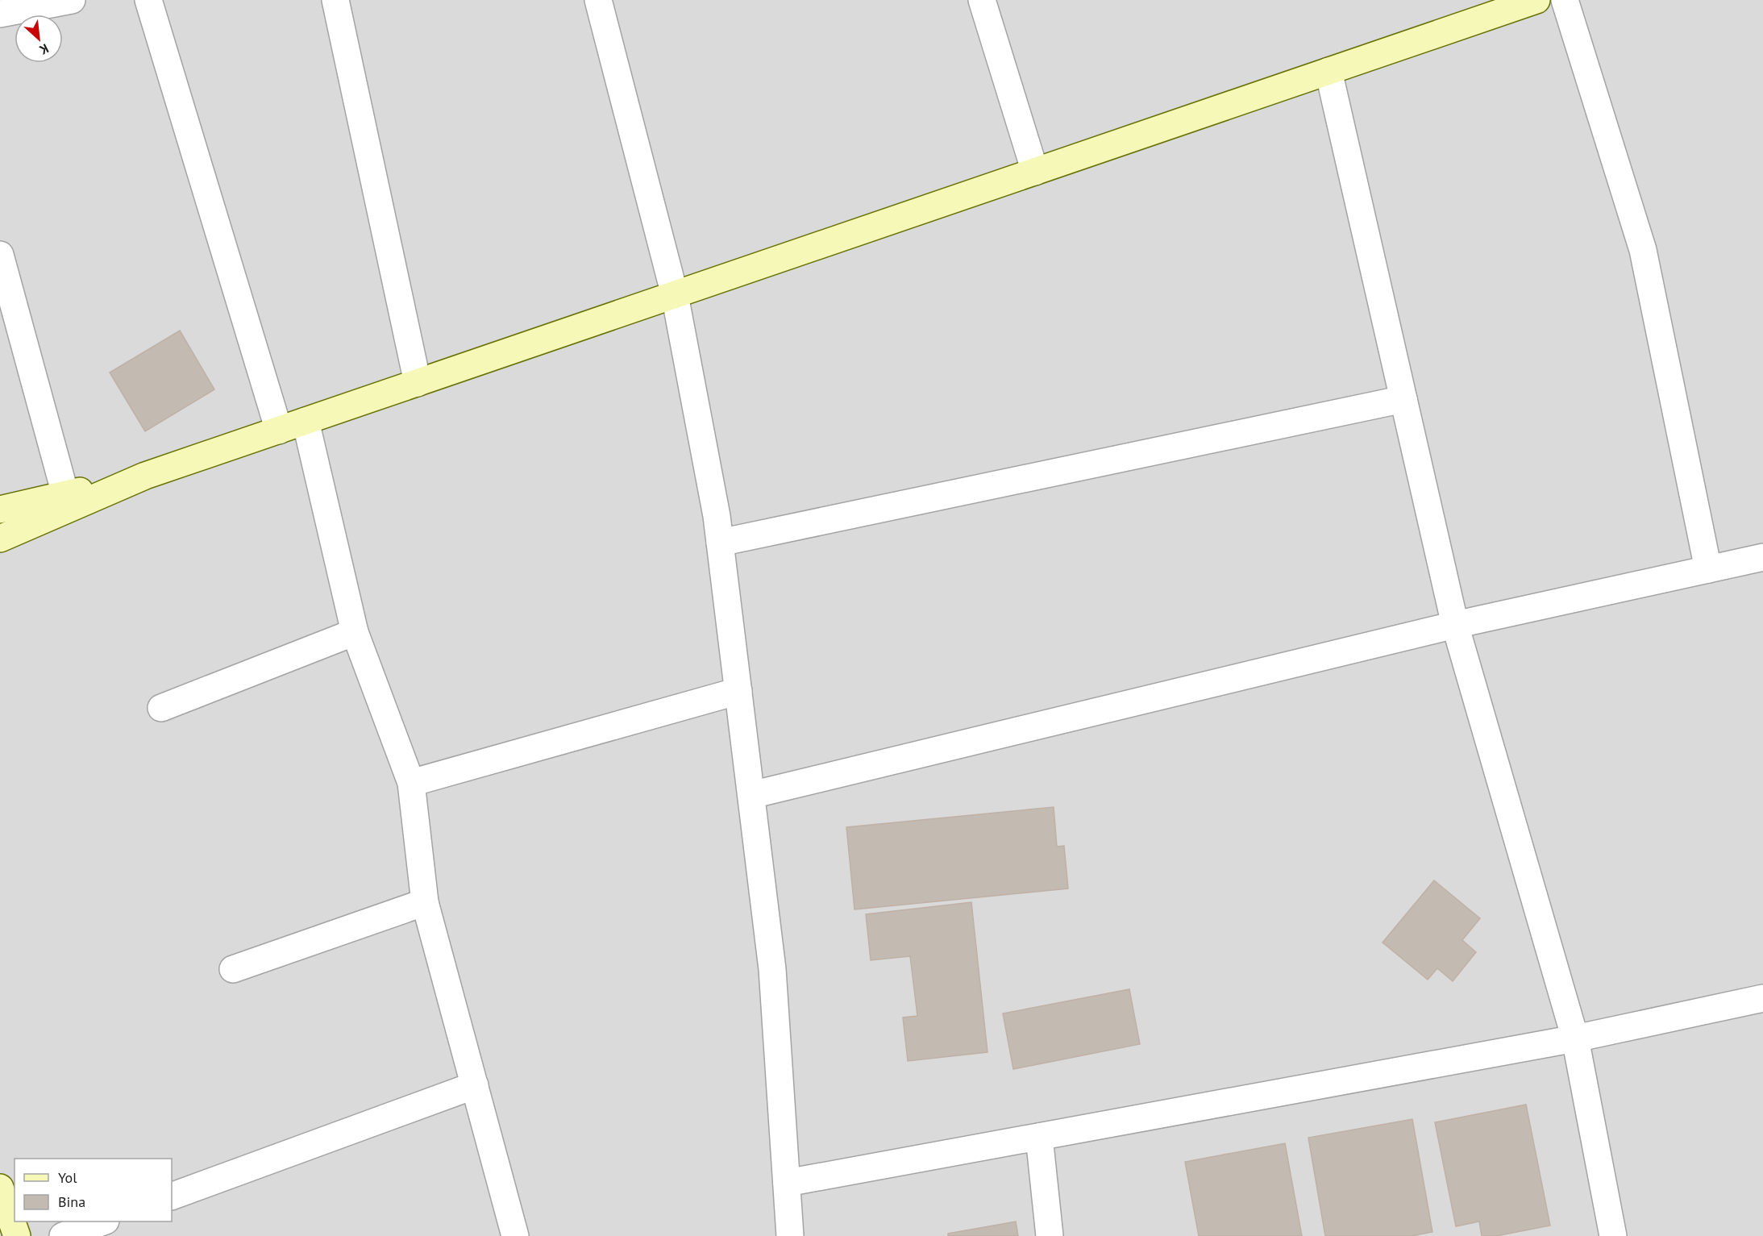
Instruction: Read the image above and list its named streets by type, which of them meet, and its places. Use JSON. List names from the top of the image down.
{
  "legend": ["Yol", "Bina"],
  "north": "bottom right"
}
